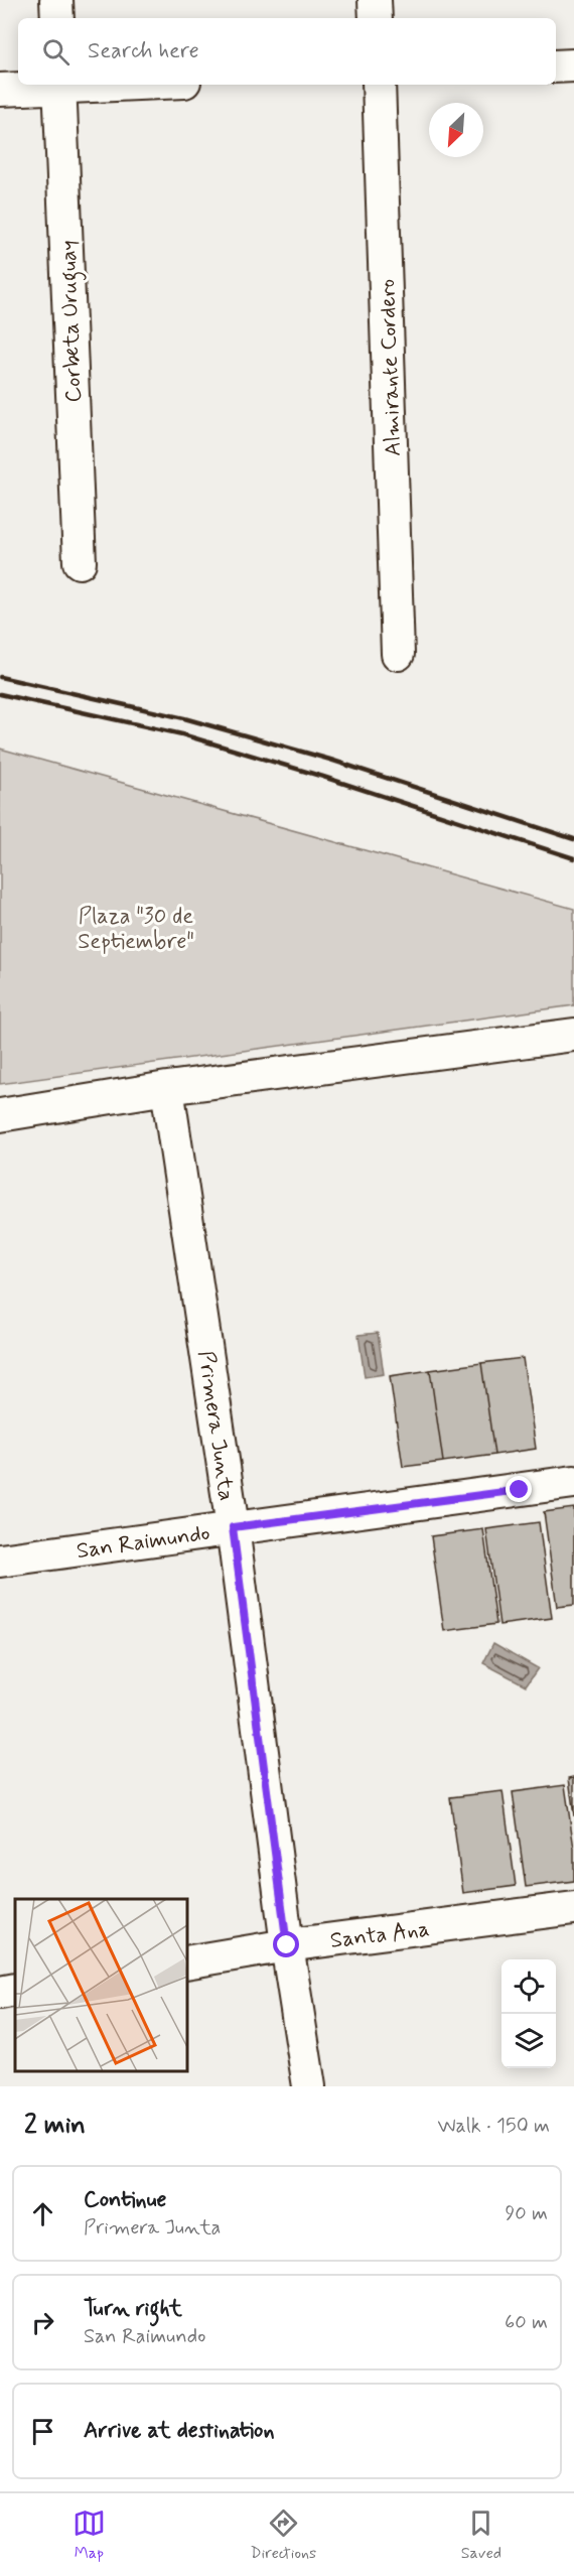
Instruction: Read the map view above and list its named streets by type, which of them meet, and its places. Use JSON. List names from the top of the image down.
{
  "streets": {
    "street": [
      "Corbeta Uruguay",
      "Almirante Cordero",
      "Primera Junta",
      "San Raimundo",
      "Santa Ana"
    ]
  },
  "crossings": [
    ["Primera Junta", "San Raimundo"],
    ["Primera Junta", "Santa Ana"]
  ],
  "parks": ["Plaza \"30 de Septiembre\""],
  "north": "bottom left",
  "page": {
    "search": "Search here",
    "heading": ["2 min", "Walk · 150 m"],
    "list": [
      ["Continue", "Primera Junta", "90 m"],
      ["Turn right", "San Raimundo", "60 m"],
      "Arrive at destination"
    ],
    "nav": ["Map", "Directions", "Saved"]
  }
}
